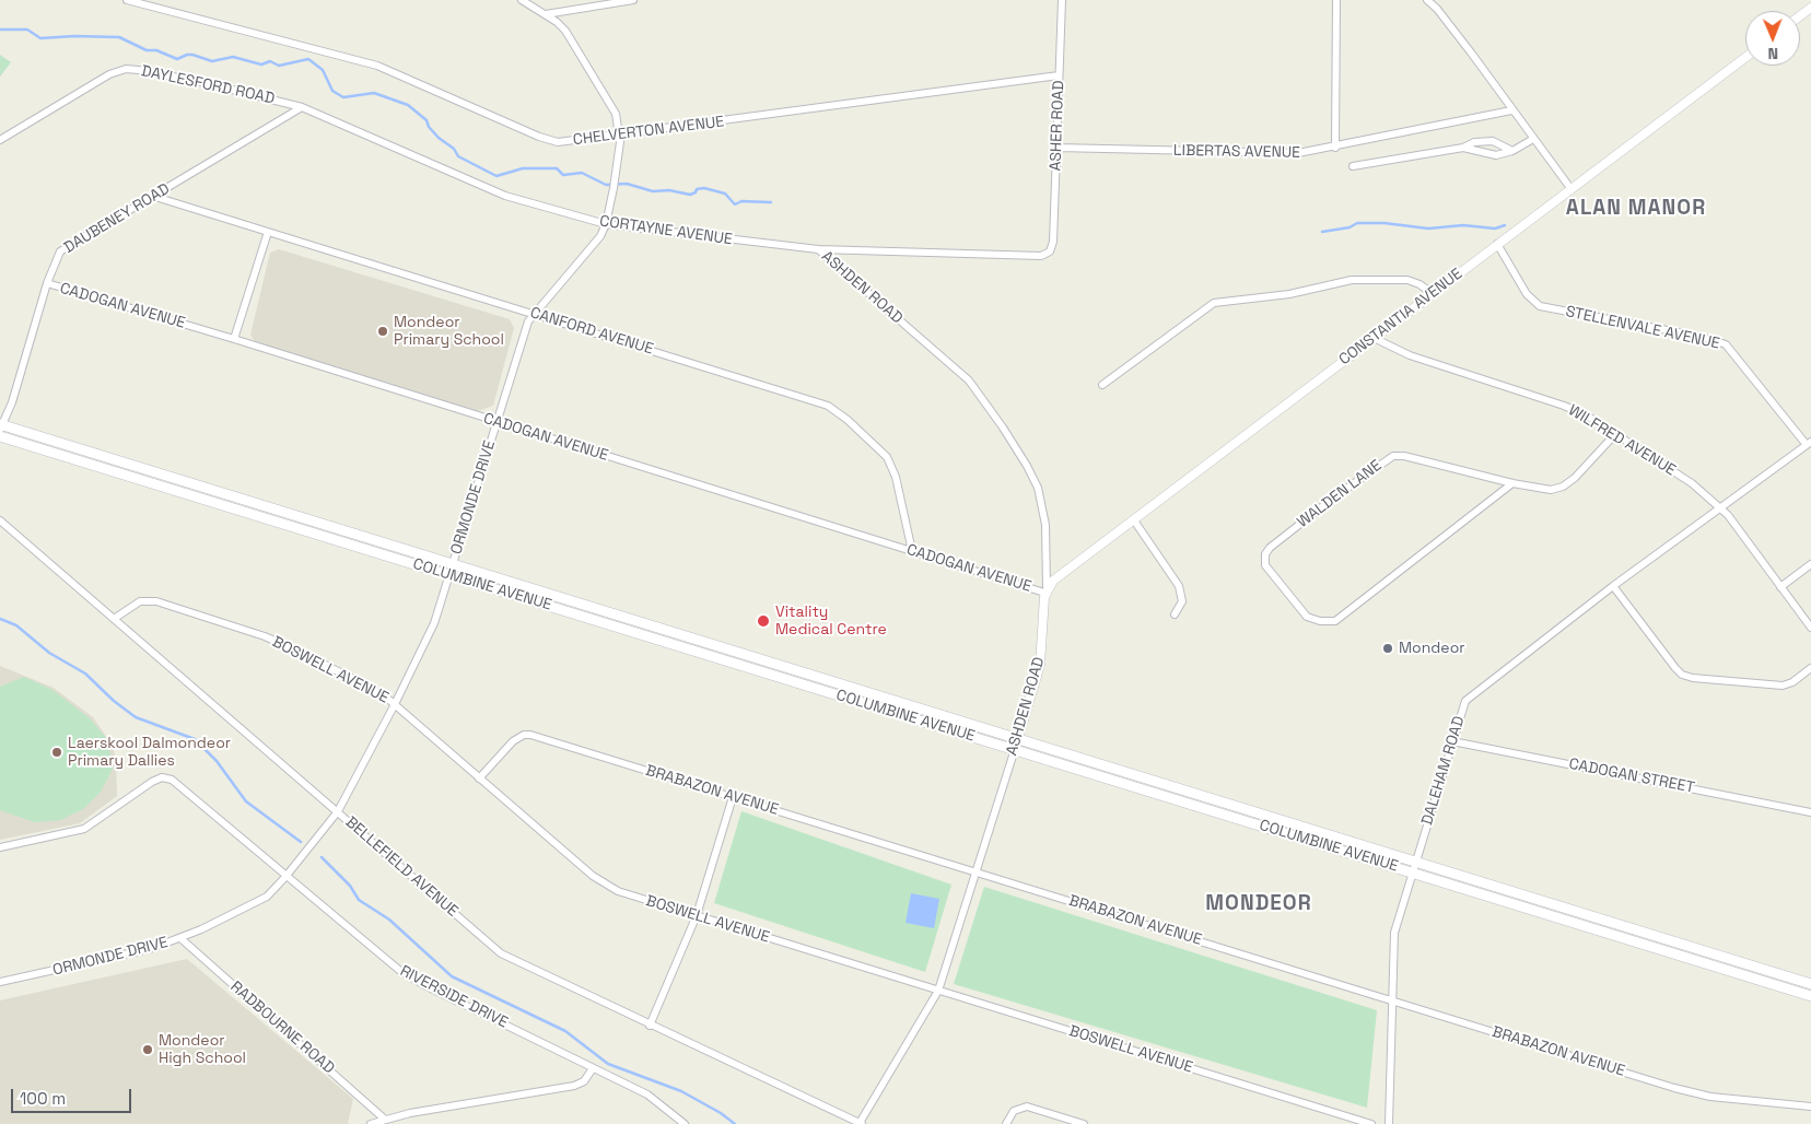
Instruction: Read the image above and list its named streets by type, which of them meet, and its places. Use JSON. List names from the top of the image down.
{
  "streets": {
    "main road": ["COLUMBINE AVENUE"],
    "street": [
      "DAYLESFORD ROAD",
      "ASHER ROAD",
      "CHELVERTON AVENUE",
      "LIBERTAS AVENUE",
      "DAUBENEY ROAD",
      "CORTAYNE AVENUE",
      "ASHDEN ROAD",
      "CADOGAN AVENUE",
      "CONSTANTIA AVENUE",
      "STELLENVALE AVENUE",
      "CANFORD AVENUE",
      "WILFRED AVENUE",
      "WALDEN LANE",
      "ORMONDE DRIVE",
      "BOSWELL AVENUE",
      "DALEHAM ROAD",
      "CADOGAN STREET",
      "BRABAZON AVENUE",
      "BELLEFIELD AVENUE",
      "RIVERSIDE DRIVE",
      "RADBOURNE ROAD"
    ]
  },
  "crossings": [
    ["DAYLESFORD ROAD", "DAUBENEY ROAD"],
    ["DAYLESFORD ROAD", "CORTAYNE AVENUE"],
    ["ASHER ROAD", "CHELVERTON AVENUE"],
    ["ASHER ROAD", "LIBERTAS AVENUE"],
    ["ASHER ROAD", "CORTAYNE AVENUE"],
    ["CHELVERTON AVENUE", "ORMONDE DRIVE"],
    ["DAUBENEY ROAD", "CORTAYNE AVENUE"],
    ["DAUBENEY ROAD", "CADOGAN AVENUE"],
    ["DAUBENEY ROAD", "CANFORD AVENUE"],
    ["DAUBENEY ROAD", "COLUMBINE AVENUE"],
    ["CORTAYNE AVENUE", "ASHDEN ROAD"],
    ["CORTAYNE AVENUE", "ORMONDE DRIVE"],
    ["ASHDEN ROAD", "CADOGAN AVENUE"],
    ["ASHDEN ROAD", "CONSTANTIA AVENUE"],
    ["ASHDEN ROAD", "COLUMBINE AVENUE"],
    ["ASHDEN ROAD", "BOSWELL AVENUE"],
    ["ASHDEN ROAD", "BRABAZON AVENUE"],
    ["ASHDEN ROAD", "BELLEFIELD AVENUE"],
    ["CADOGAN AVENUE", "CONSTANTIA AVENUE"],
    ["CADOGAN AVENUE", "CANFORD AVENUE"],
    ["CADOGAN AVENUE", "ORMONDE DRIVE"],
    ["CONSTANTIA AVENUE", "STELLENVALE AVENUE"],
    ["CONSTANTIA AVENUE", "WILFRED AVENUE"],
    ["STELLENVALE AVENUE", "DALEHAM ROAD"],
    ["CANFORD AVENUE", "ORMONDE DRIVE"],
    ["WILFRED AVENUE", "WALDEN LANE"],
    ["WILFRED AVENUE", "DALEHAM ROAD"],
    ["ORMONDE DRIVE", "COLUMBINE AVENUE"],
    ["ORMONDE DRIVE", "BOSWELL AVENUE"],
    ["ORMONDE DRIVE", "BELLEFIELD AVENUE"],
    ["ORMONDE DRIVE", "RIVERSIDE DRIVE"],
    ["ORMONDE DRIVE", "RADBOURNE ROAD"],
    ["COLUMBINE AVENUE", "DALEHAM ROAD"],
    ["BOSWELL AVENUE", "BRABAZON AVENUE"],
    ["BOSWELL AVENUE", "BELLEFIELD AVENUE"],
    ["DALEHAM ROAD", "CADOGAN STREET"],
    ["DALEHAM ROAD", "BRABAZON AVENUE"]
  ],
  "districts": ["ALAN MANOR", "MONDEOR"],
  "places": [
    "Mondeor Primary School",
    "Vitality Medical Centre",
    "Mondeor",
    "Laerskool Dalmondeor Primary Dallies",
    "Mondeor High School"
  ],
  "scale_bar": "100 m",
  "north": "bottom"
}
